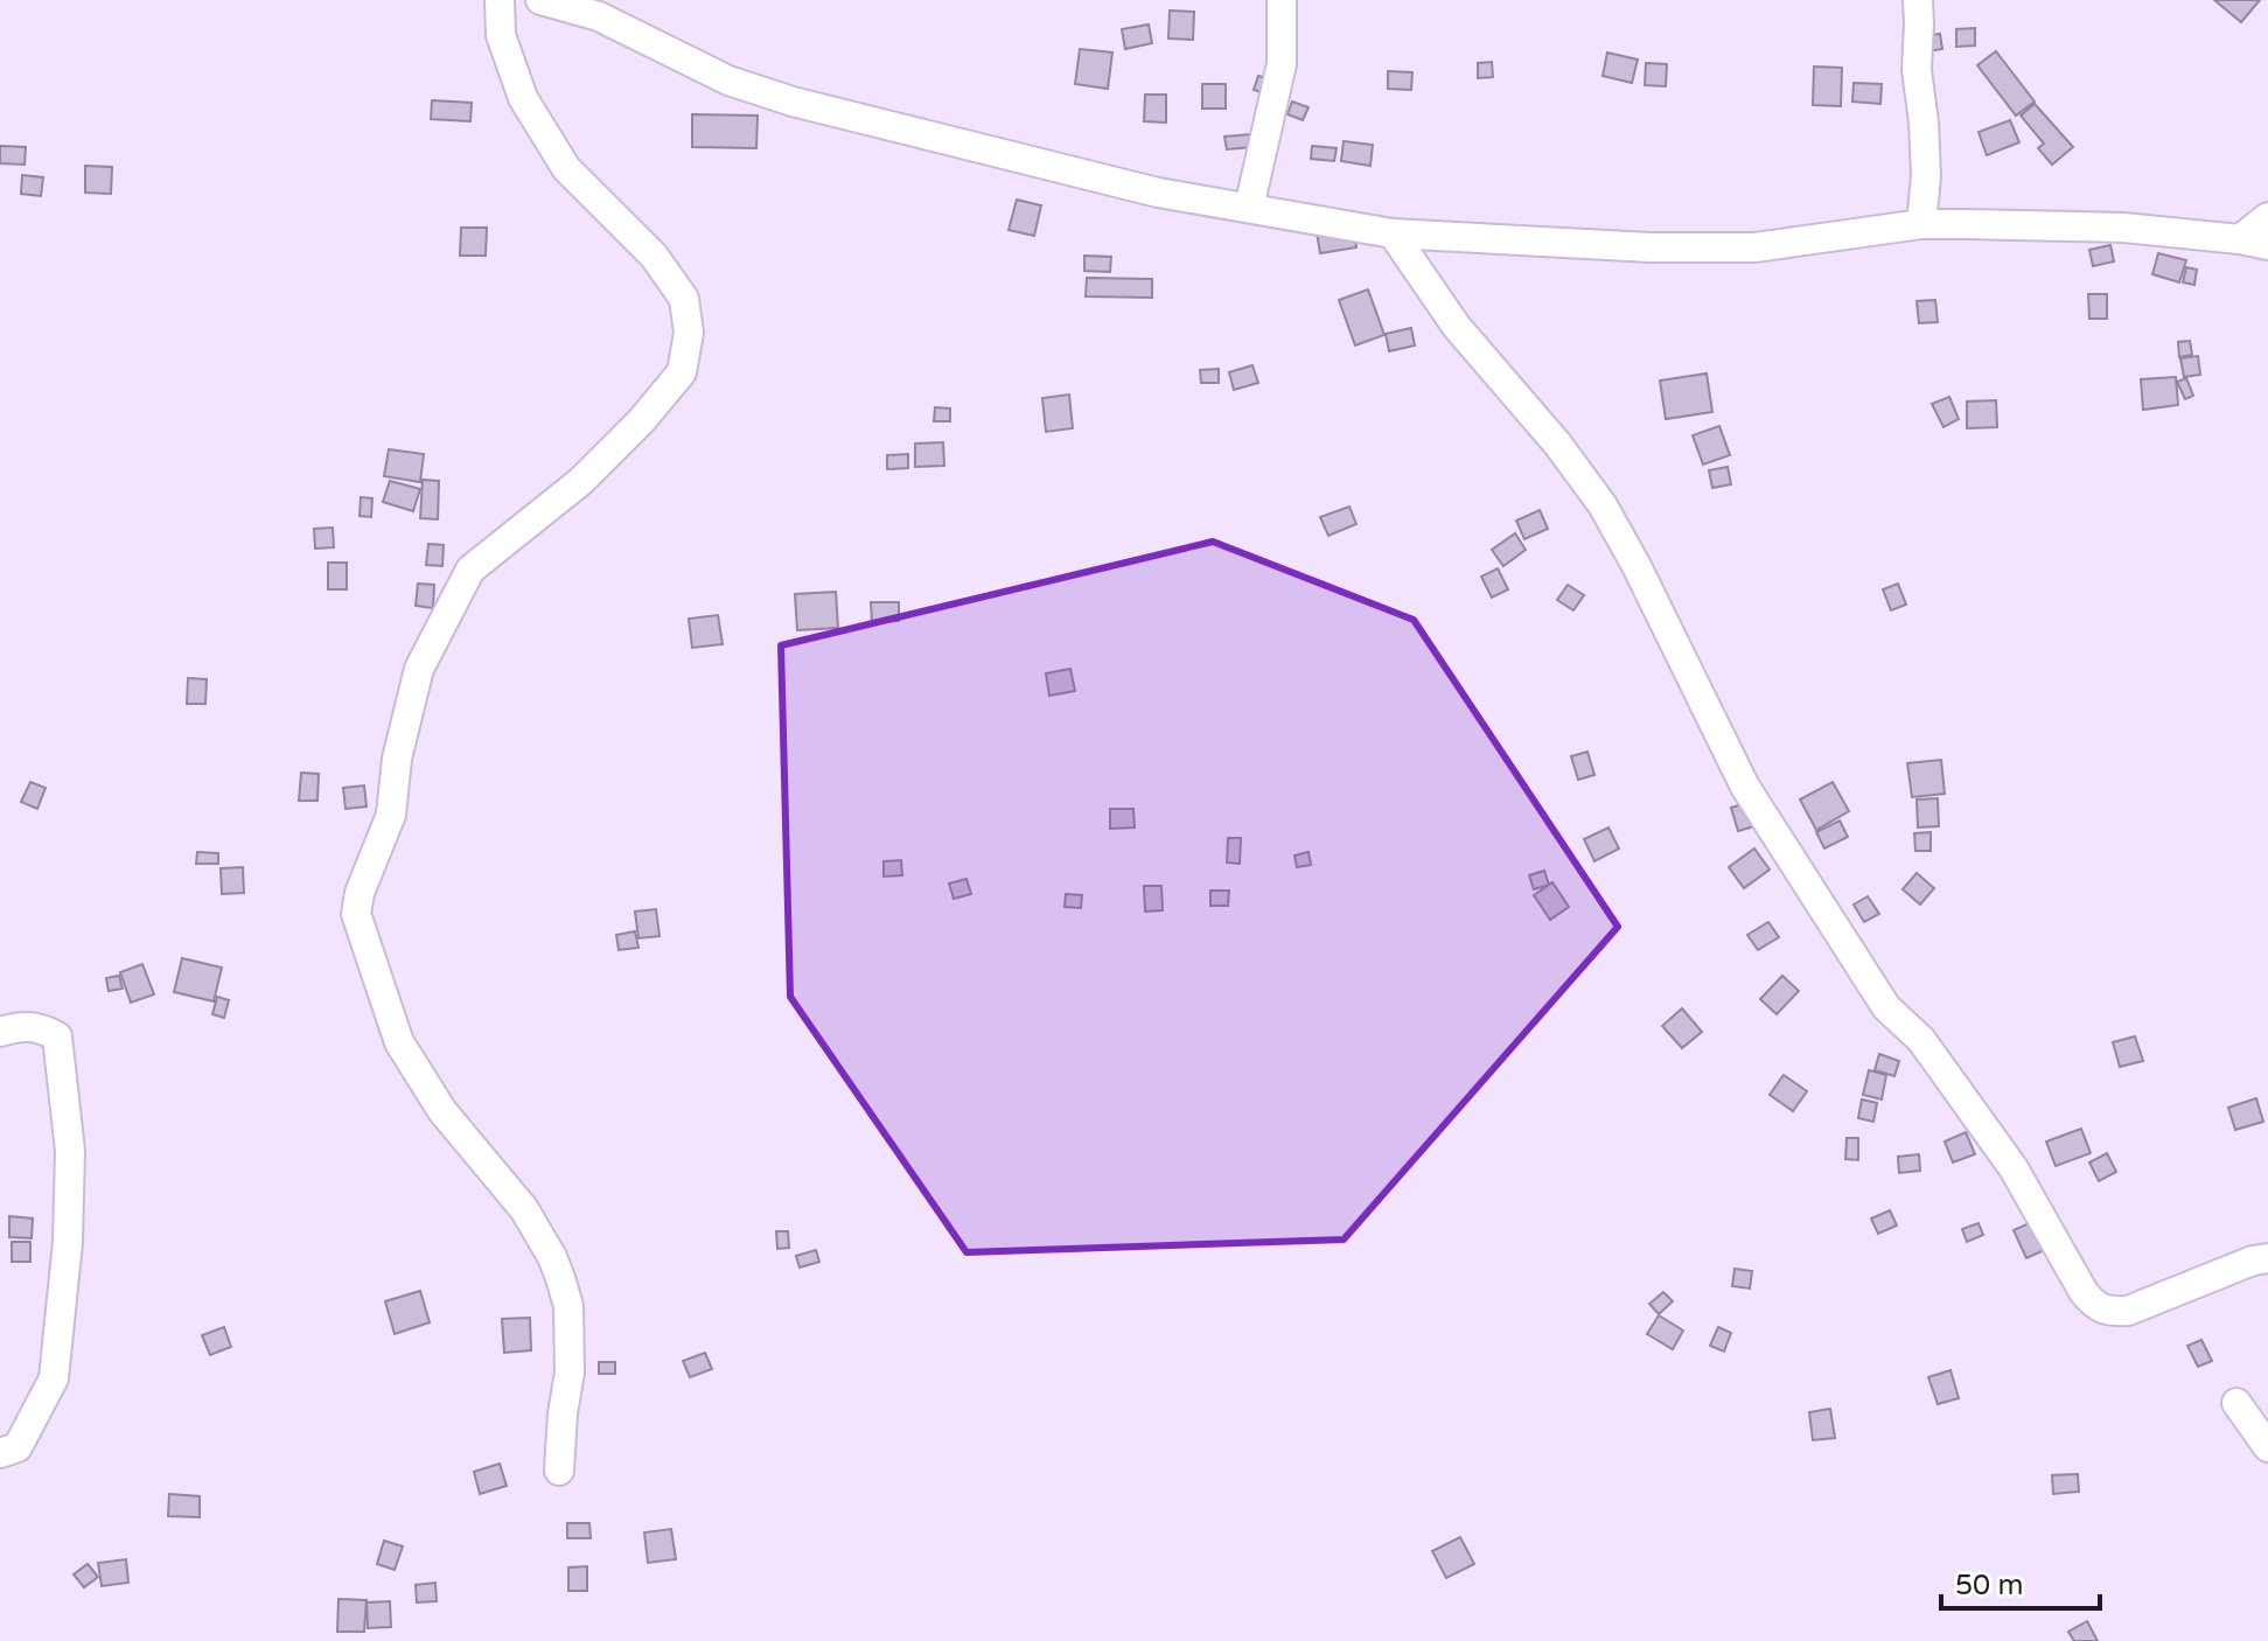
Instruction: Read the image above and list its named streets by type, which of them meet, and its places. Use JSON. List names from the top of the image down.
{
  "scale_bar": "50 m"
}
